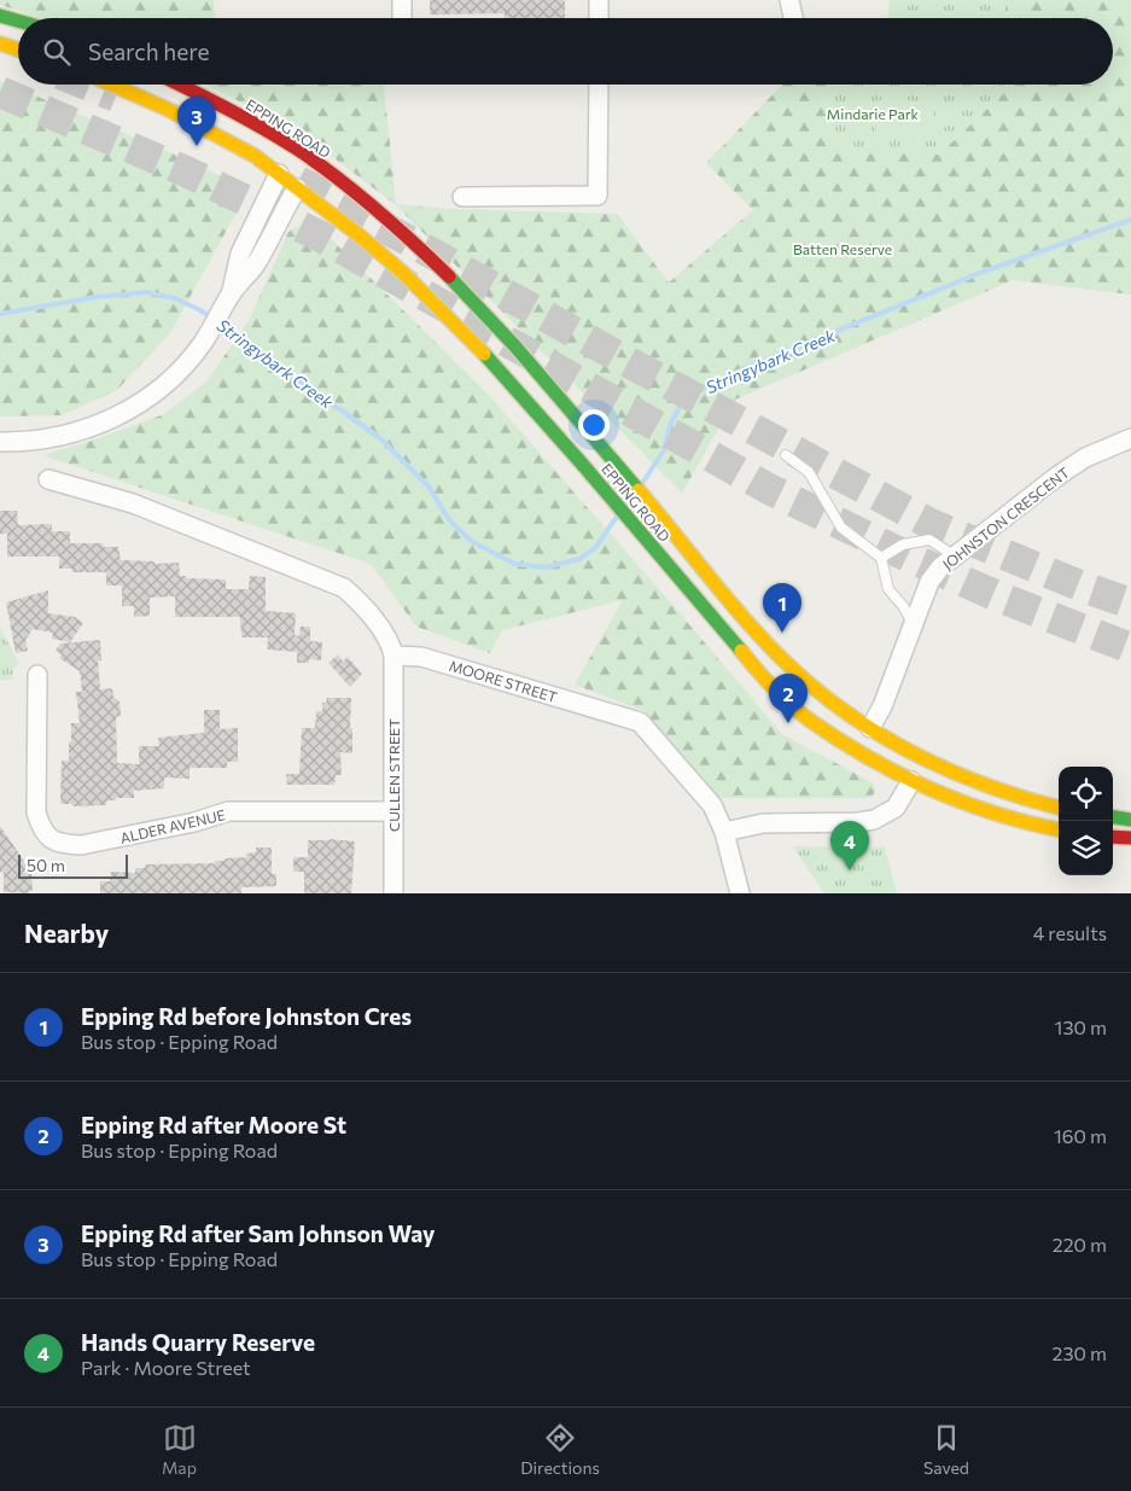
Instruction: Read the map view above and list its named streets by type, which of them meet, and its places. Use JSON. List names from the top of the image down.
{
  "streets": {
    "main road": ["EPPING ROAD"],
    "street": [
      "JOHNSTON CRESCENT",
      "MOORE STREET",
      "CULLEN STREET",
      "ALDER AVENUE"
    ]
  },
  "crossings": [
    ["EPPING ROAD", "JOHNSTON CRESCENT"],
    ["MOORE STREET", "CULLEN STREET"],
    ["CULLEN STREET", "ALDER AVENUE"]
  ],
  "water": ["Stringybark Creek"],
  "parks": ["Mindarie Park", "Batten Reserve"],
  "scale_bar": "50 m",
  "page": {
    "search": "Search here",
    "pins": [
      "3",
      "1",
      "2",
      "4"
    ],
    "scale": "50 m",
    "heading": ["Nearby", "4 results"],
    "list": [
      {
        "mark": "1",
        "name": "Epping Rd before Johnston Cres",
        "note": "Bus stop · Epping Road",
        "value": "130 m"
      },
      {
        "mark": "2",
        "name": "Epping Rd after Moore St",
        "note": "Bus stop · Epping Road",
        "value": "160 m"
      },
      {
        "mark": "3",
        "name": "Epping Rd after Sam Johnson Way",
        "note": "Bus stop · Epping Road",
        "value": "220 m"
      },
      {
        "mark": "4",
        "name": "Hands Quarry Reserve",
        "note": "Park · Moore Street",
        "value": "230 m"
      }
    ],
    "nav": ["Map", "Directions", "Saved"]
  }
}
